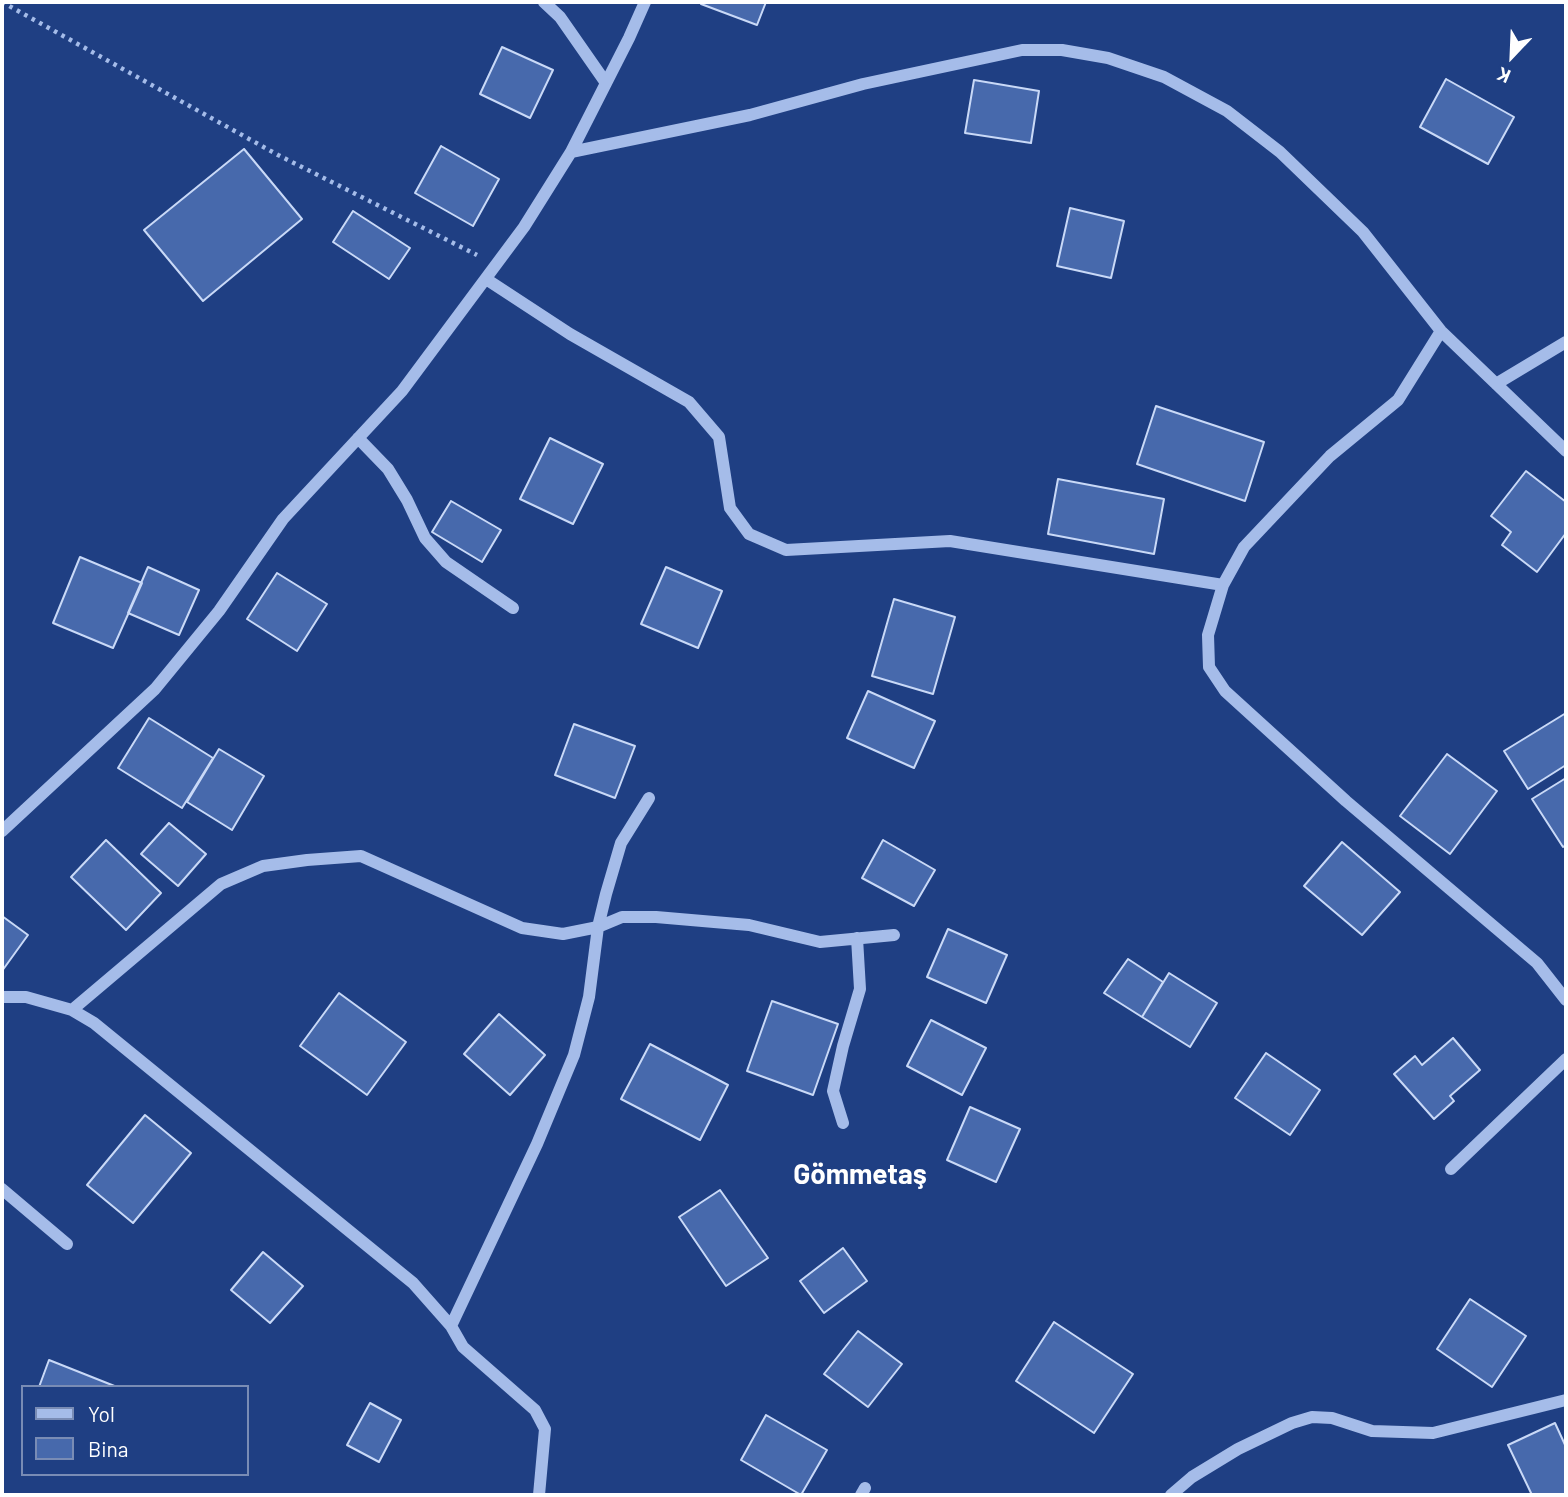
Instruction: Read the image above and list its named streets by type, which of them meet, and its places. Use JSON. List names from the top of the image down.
{
  "districts": ["Gömmetaş"],
  "legend": ["Yol", "Bina"],
  "north": "bottom left"
}
